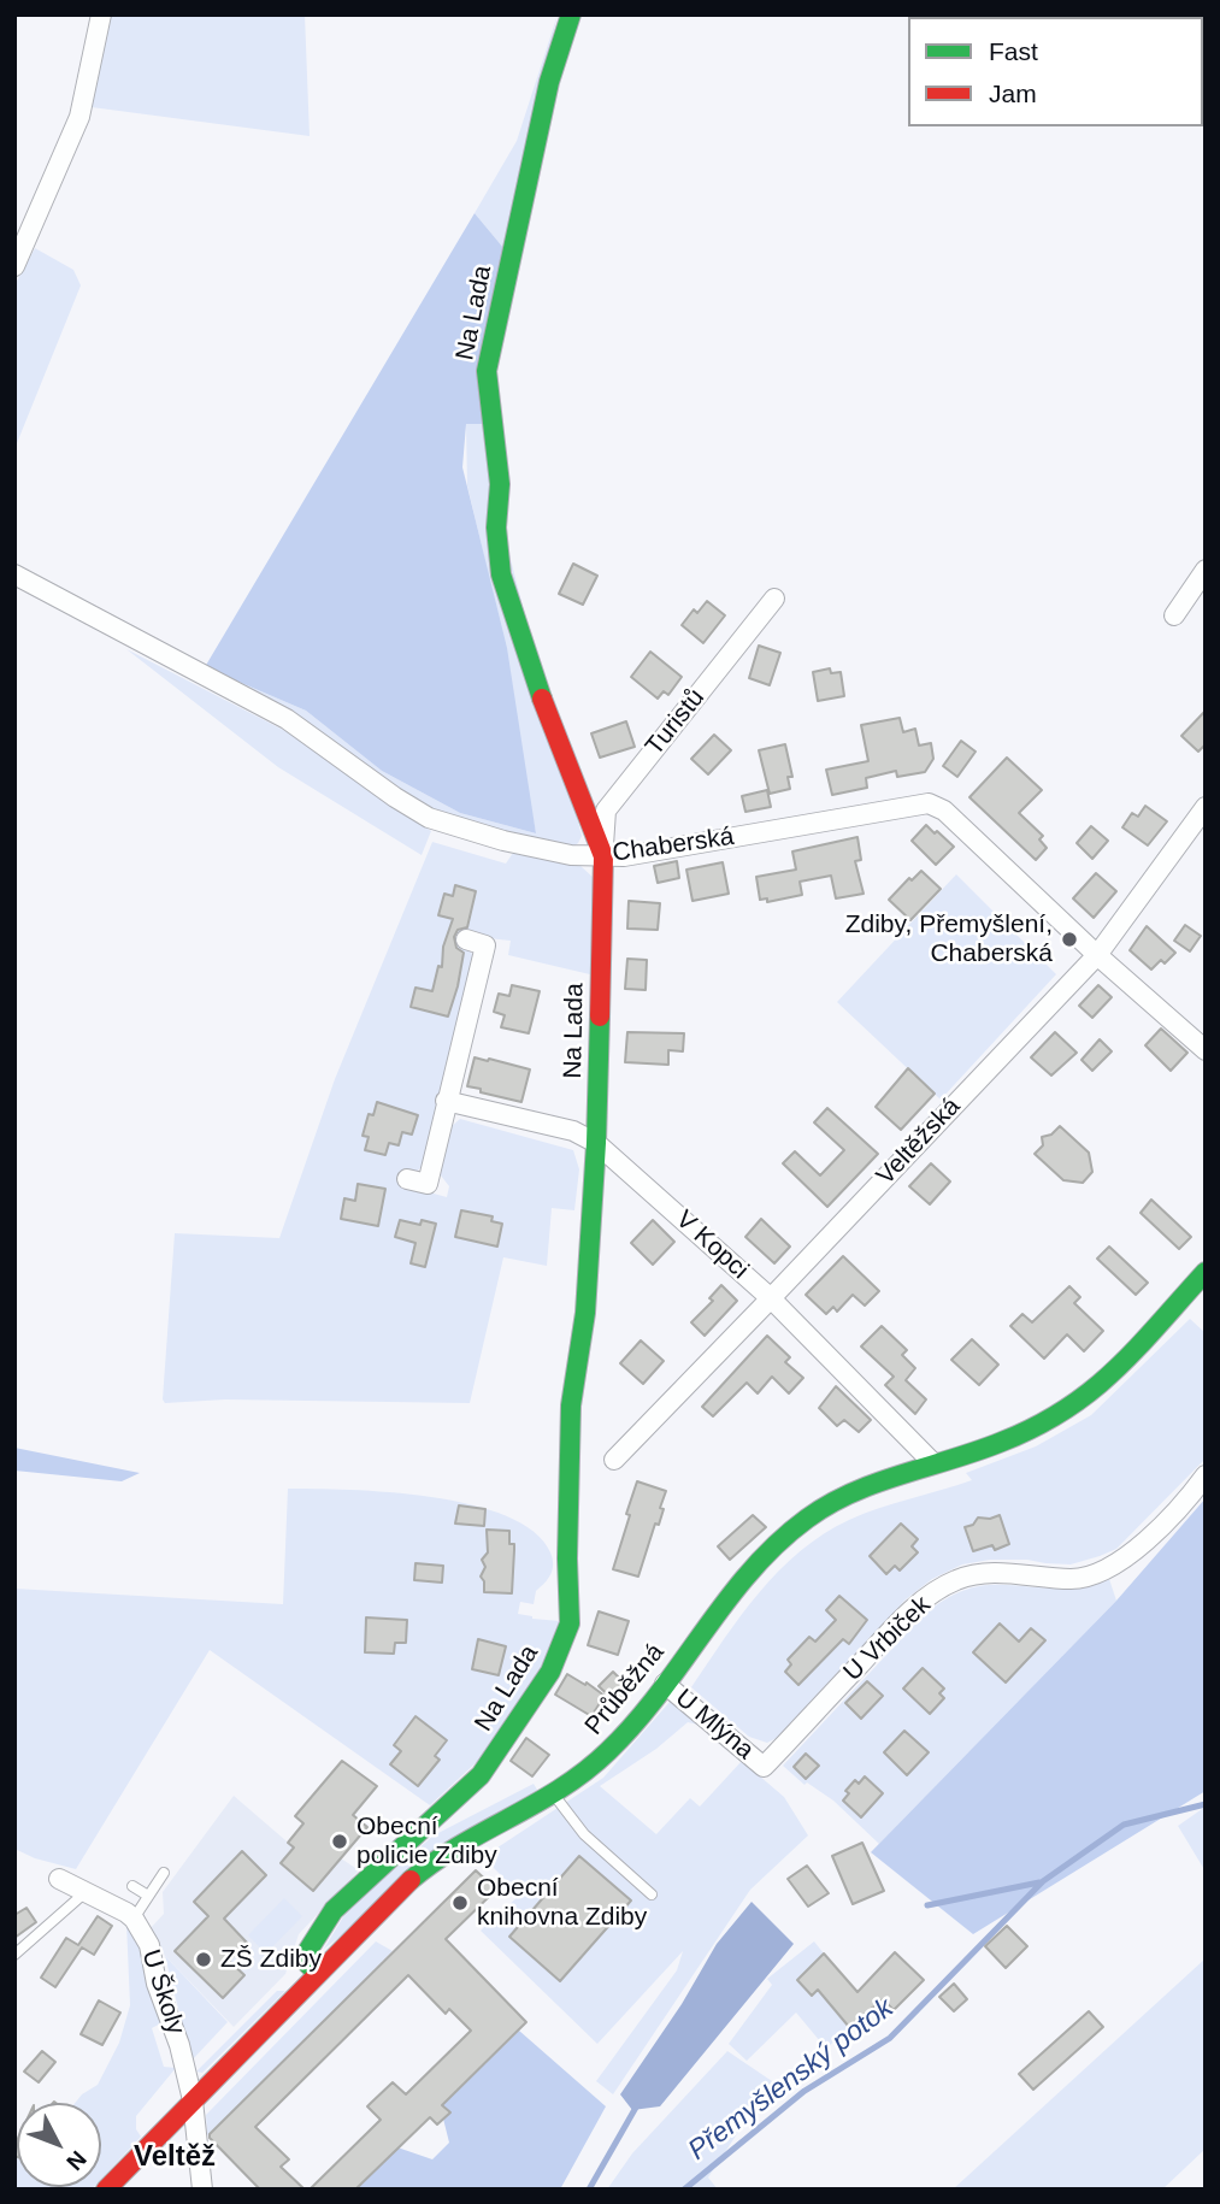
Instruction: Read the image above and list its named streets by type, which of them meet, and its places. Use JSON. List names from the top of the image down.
{
  "streets": {
    "street": [
      "Na Lada",
      "Turistů",
      "Chaberská",
      "Veltěžská",
      "V Kopci",
      "U Vrbiček",
      "Průběžná",
      "U Mlýna",
      "U Školy"
    ]
  },
  "crossings": [
    ["Na Lada", "Turistů"],
    ["Na Lada", "Chaberská"],
    ["Na Lada", "V Kopci"],
    ["Na Lada", "Průběžná"],
    ["Turistů", "Chaberská"],
    ["Chaberská", "Veltěžská"],
    ["Veltěžská", "V Kopci"],
    ["V Kopci", "Průběžná"],
    ["U Vrbiček", "U Mlýna"],
    ["Průběžná", "U Mlýna"],
    ["Průběžná", "U Školy"]
  ],
  "districts": ["Veltěž"],
  "water": ["Přemyšlenský potok"],
  "places": [
    "Zdiby, Přemyšlení, Chaberská",
    "Obecní policie Zdiby",
    "Obecní knihovna Zdiby",
    "ZŠ Zdiby"
  ],
  "legend": ["Fast", "Jam"],
  "north": "bottom right"
}
